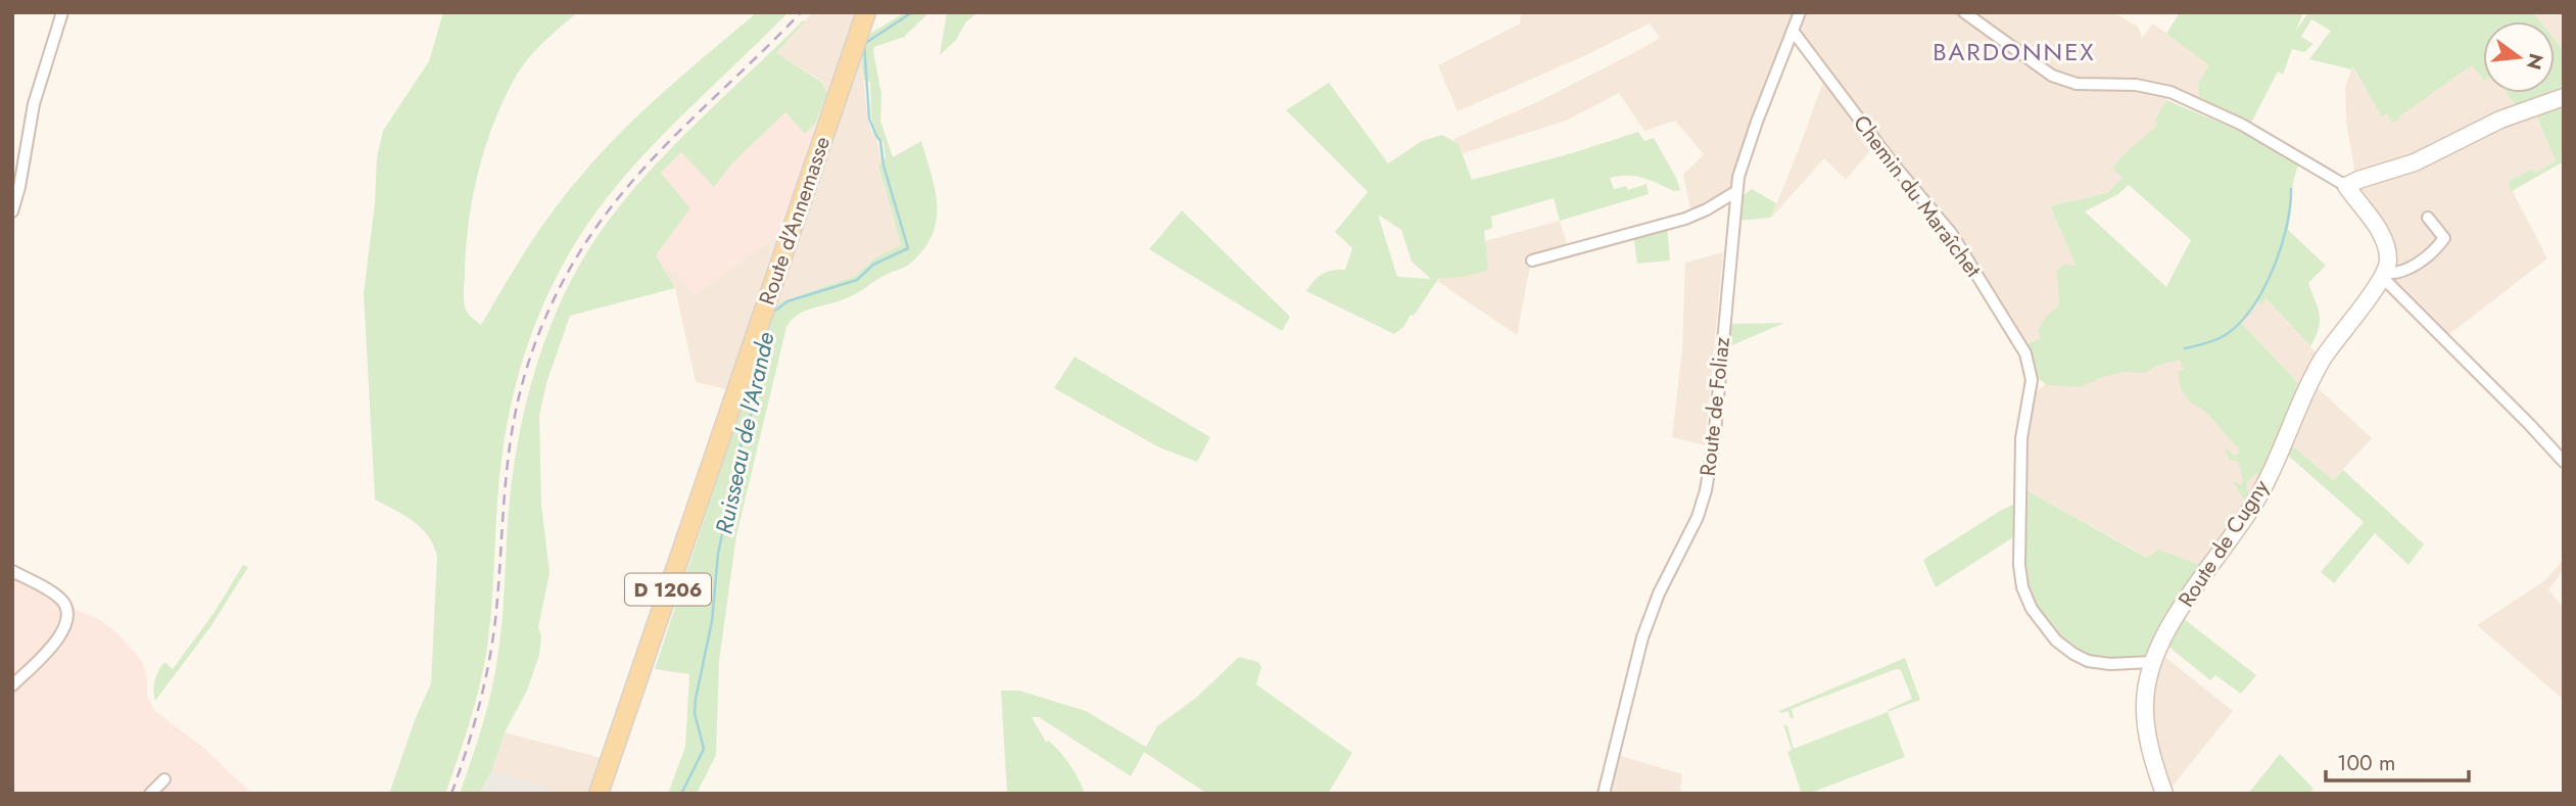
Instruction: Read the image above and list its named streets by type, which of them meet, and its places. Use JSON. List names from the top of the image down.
{
  "streets": {
    "main road": ["Route d'Annemasse", "D 1206"],
    "street": ["Chemin du Maraîchet", "Route de Foliaz", "Route de Cugny"]
  },
  "crossings": [
    ["Chemin du Maraîchet", "Route de Foliaz"],
    ["Chemin du Maraîchet", "Route de Cugny"]
  ],
  "districts": ["BARDONNEX"],
  "water": ["Ruisseau de l'Arande"],
  "scale_bar": "100 m",
  "north": "right"
}
